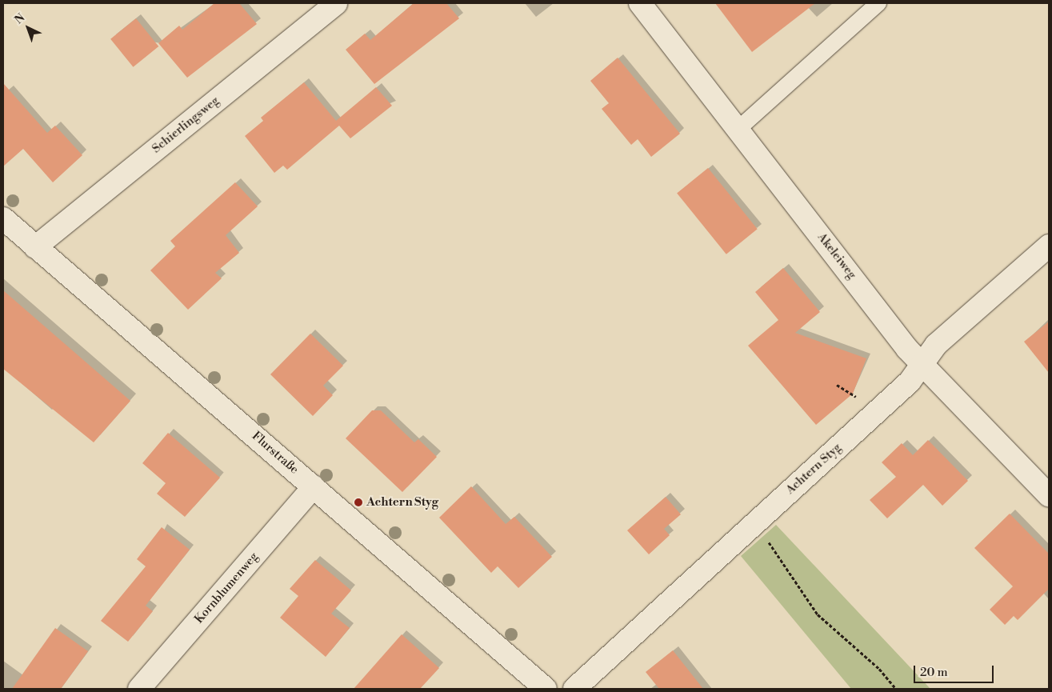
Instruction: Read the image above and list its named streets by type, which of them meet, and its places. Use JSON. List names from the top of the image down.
{
  "streets": {
    "street": [
      "Schierlingsweg",
      "Akeleiweg",
      "Flurstraße",
      "Achtern Styg",
      "Kornblumenweg"
    ]
  },
  "crossings": [
    ["Schierlingsweg", "Flurstraße"],
    ["Akeleiweg", "Achtern Styg"],
    ["Flurstraße", "Kornblumenweg"]
  ],
  "places": ["Achtern Styg"],
  "scale_bar": "20 m",
  "north": "top left"
}
